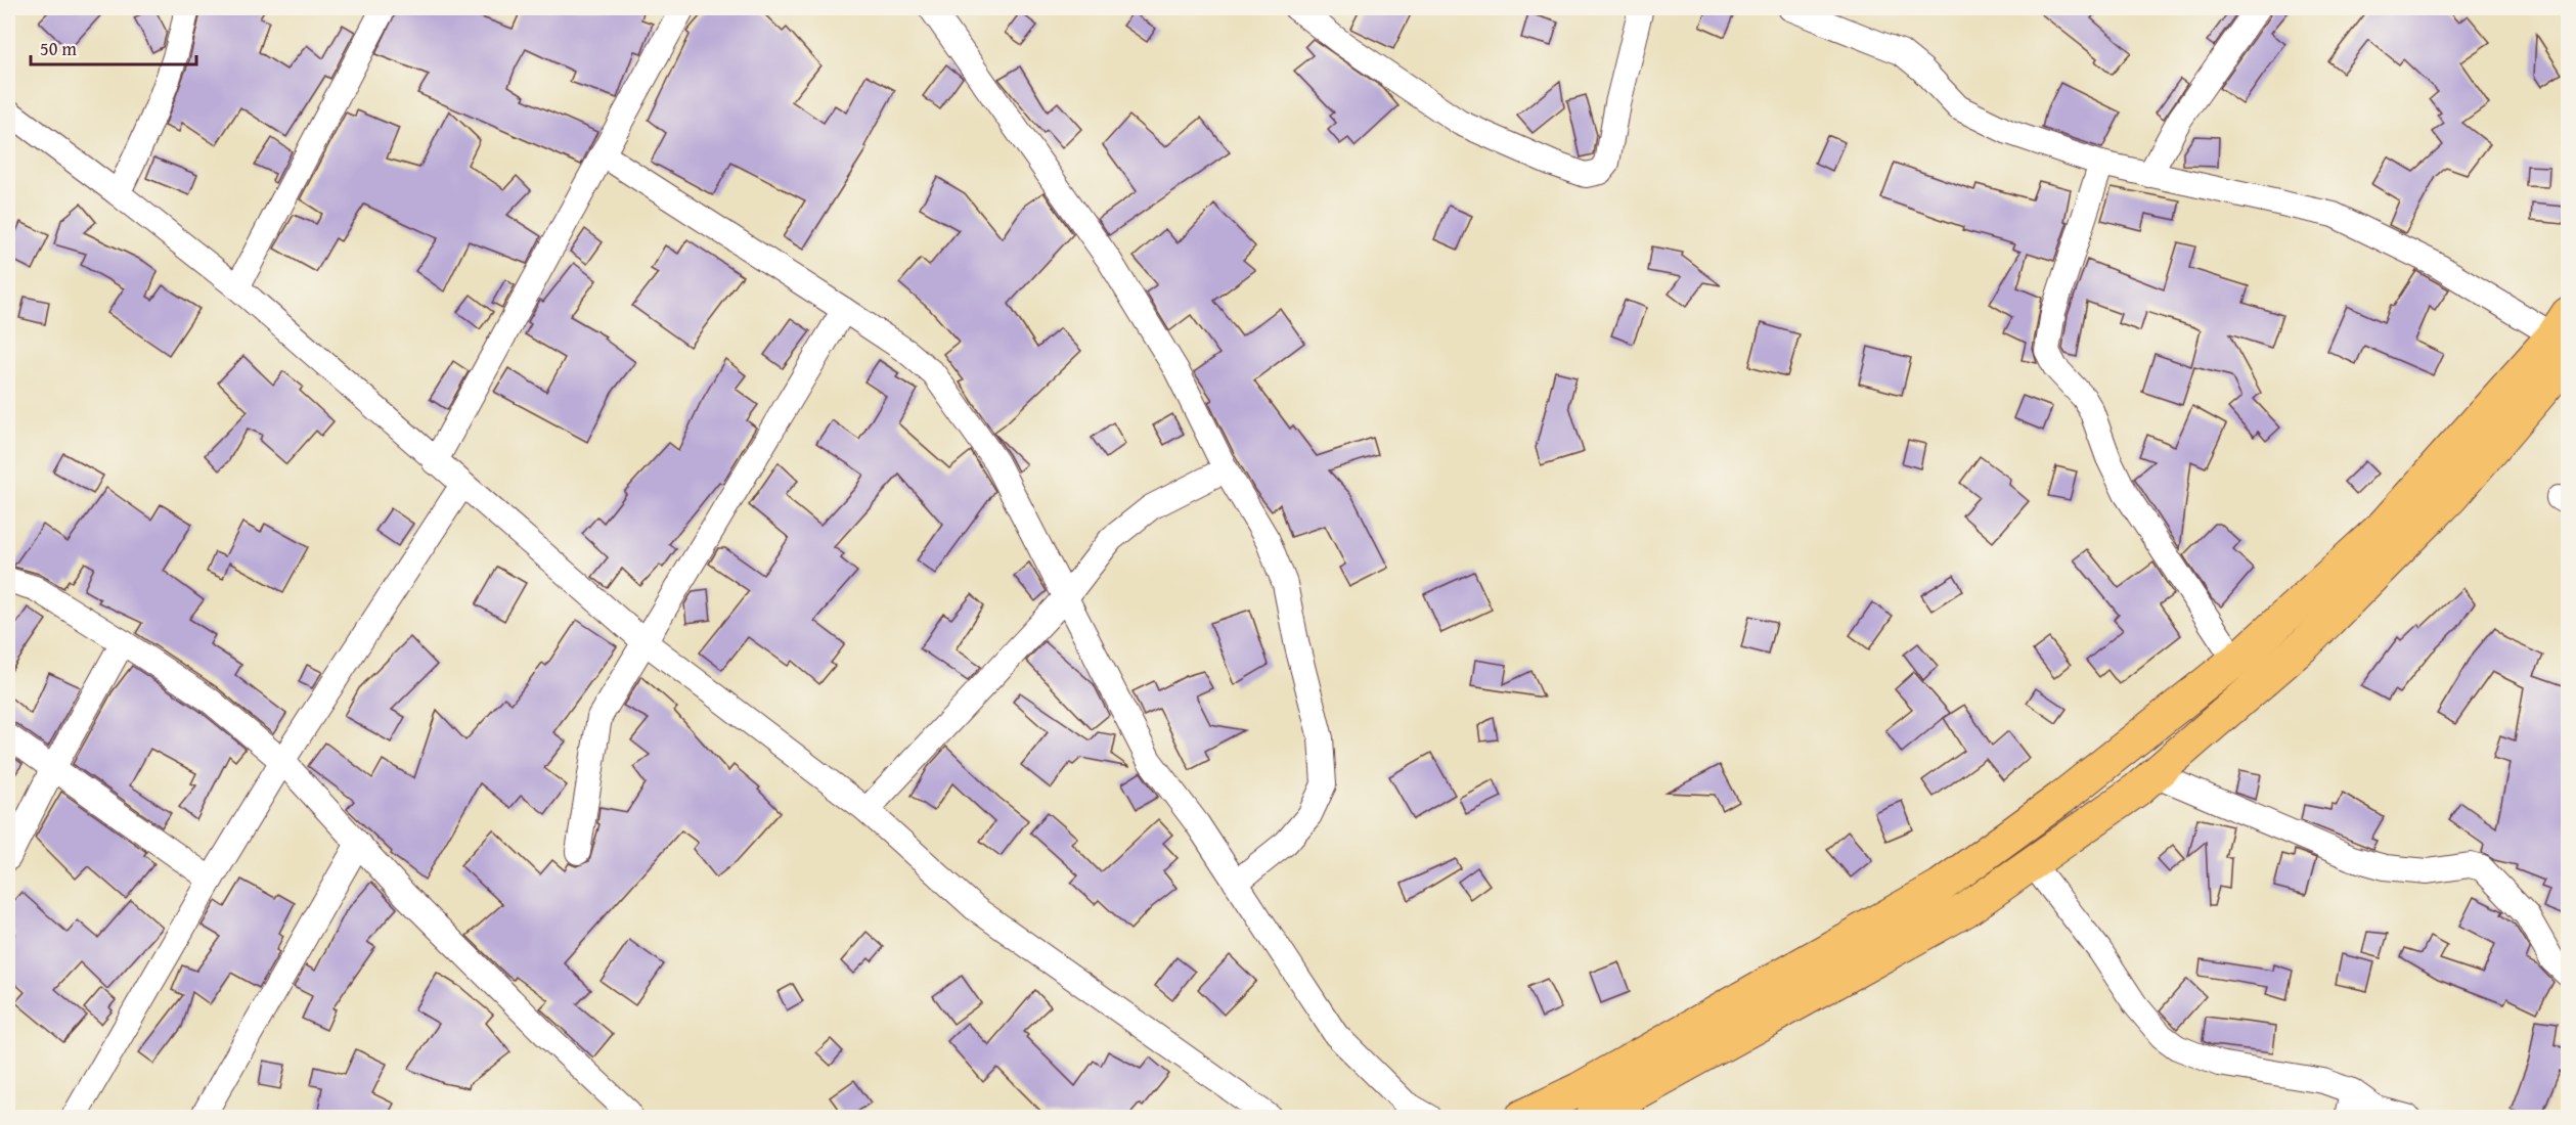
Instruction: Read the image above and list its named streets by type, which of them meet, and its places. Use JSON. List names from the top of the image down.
{
  "scale_bar": "50 m"
}
